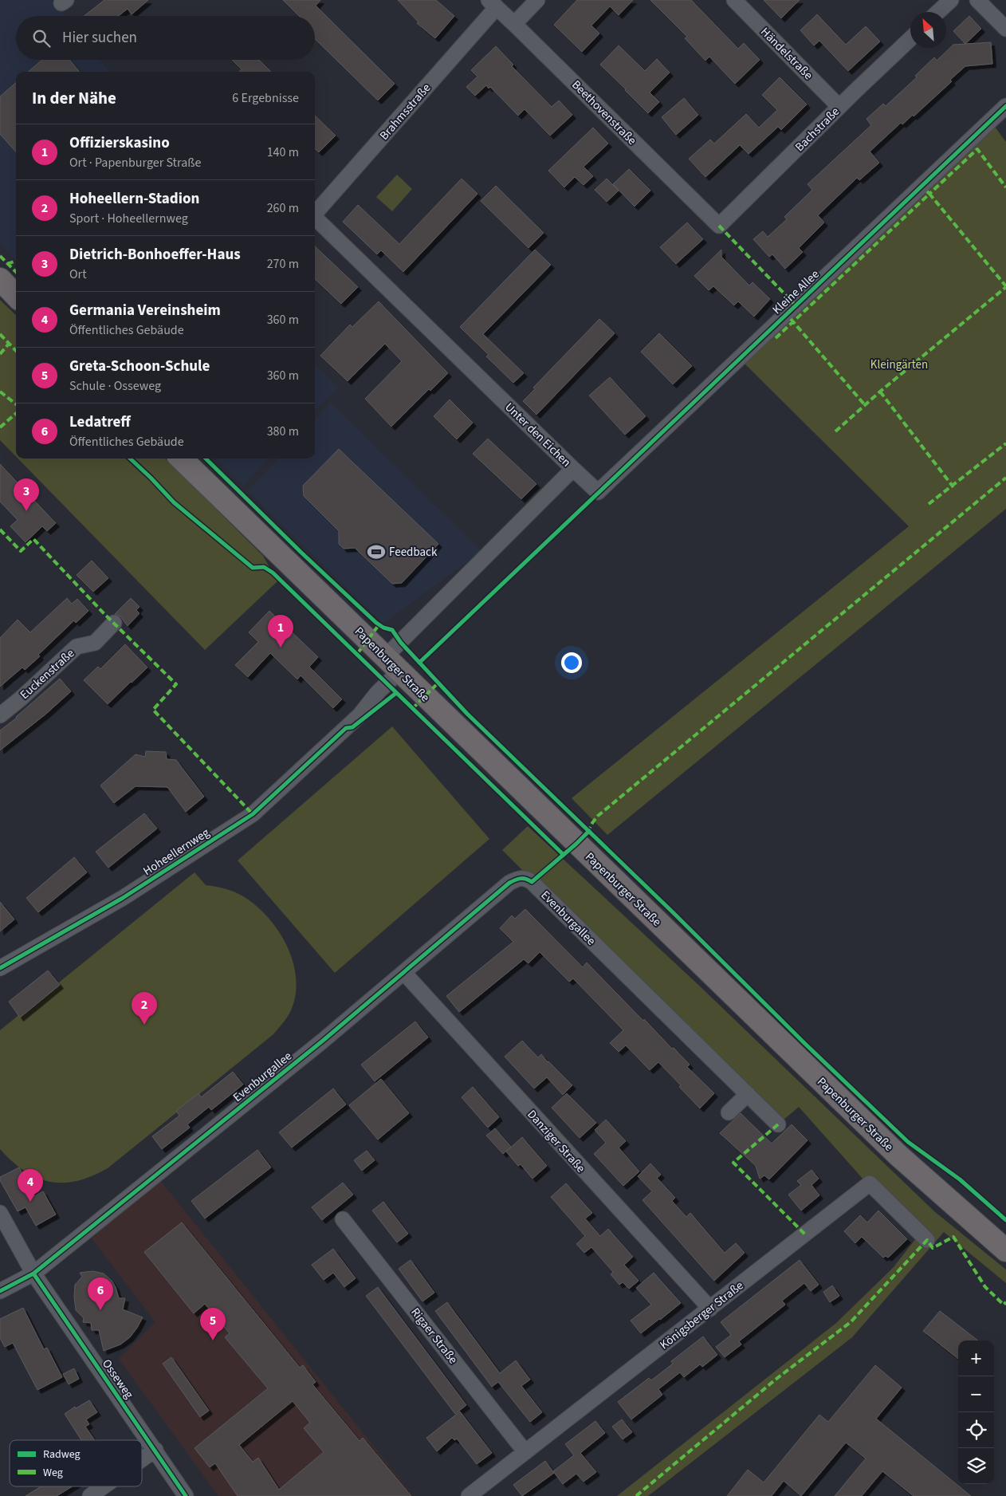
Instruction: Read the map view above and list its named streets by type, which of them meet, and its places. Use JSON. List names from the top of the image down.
{
  "streets": {
    "main road": ["Papenburger Straße"],
    "street": [
      "Händelstraße",
      "Brahmsstraße",
      "Beethovenstraße",
      "Bachstraße",
      "Kleine Allee",
      "Unter den Eichen",
      "Euckenstraße",
      "Hoheellernweg",
      "Evenburgallee",
      "Danziger Straße",
      "Königsberger Straße",
      "Rigaer Straße",
      "Osseweg"
    ]
  },
  "crossings": [
    ["Händelstraße", "Bachstraße"],
    ["Brahmsstraße", "Beethovenstraße"],
    ["Beethovenstraße", "Bachstraße"],
    ["Kleine Allee", "Unter den Eichen"],
    ["Unter den Eichen", "Papenburger Straße"],
    ["Unter den Eichen", "Hoheellernweg"],
    ["Papenburger Straße", "Hoheellernweg"],
    ["Evenburgallee", "Danziger Straße"],
    ["Evenburgallee", "Osseweg"],
    ["Danziger Straße", "Königsberger Straße"],
    ["Königsberger Straße", "Rigaer Straße"]
  ],
  "parks": ["Kleingärten"],
  "places": {
    "sports": ["Feedback"]
  },
  "legend": ["Radweg", "Weg"],
  "north": "top left",
  "page": {
    "search": "Hier suchen",
    "heading": ["In der Nähe", "6 Ergebnisse"],
    "list": [
      {
        "mark": "1",
        "name": "Offizierskasino",
        "note": "Ort · Papenburger Straße",
        "value": "140 m"
      },
      {
        "mark": "2",
        "name": "Hoheellern-Stadion",
        "note": "Sport · Hoheellernweg",
        "value": "260 m"
      },
      {
        "mark": "3",
        "name": "Dietrich-Bonhoeffer-Haus",
        "note": "Ort",
        "value": "270 m"
      },
      {
        "mark": "4",
        "name": "Germania Vereinsheim",
        "note": "Öffentliches Gebäude",
        "value": "360 m"
      },
      {
        "mark": "5",
        "name": "Greta-Schoon-Schule",
        "note": "Schule · Osseweg",
        "value": "360 m"
      },
      {
        "mark": "6",
        "name": "Ledatreff",
        "note": "Öffentliches Gebäude",
        "value": "380 m"
      }
    ],
    "pins": [
      "3",
      "1",
      "2",
      "4",
      "6",
      "5"
    ],
    "map_buttons": ["+", "−"]
  }
}
